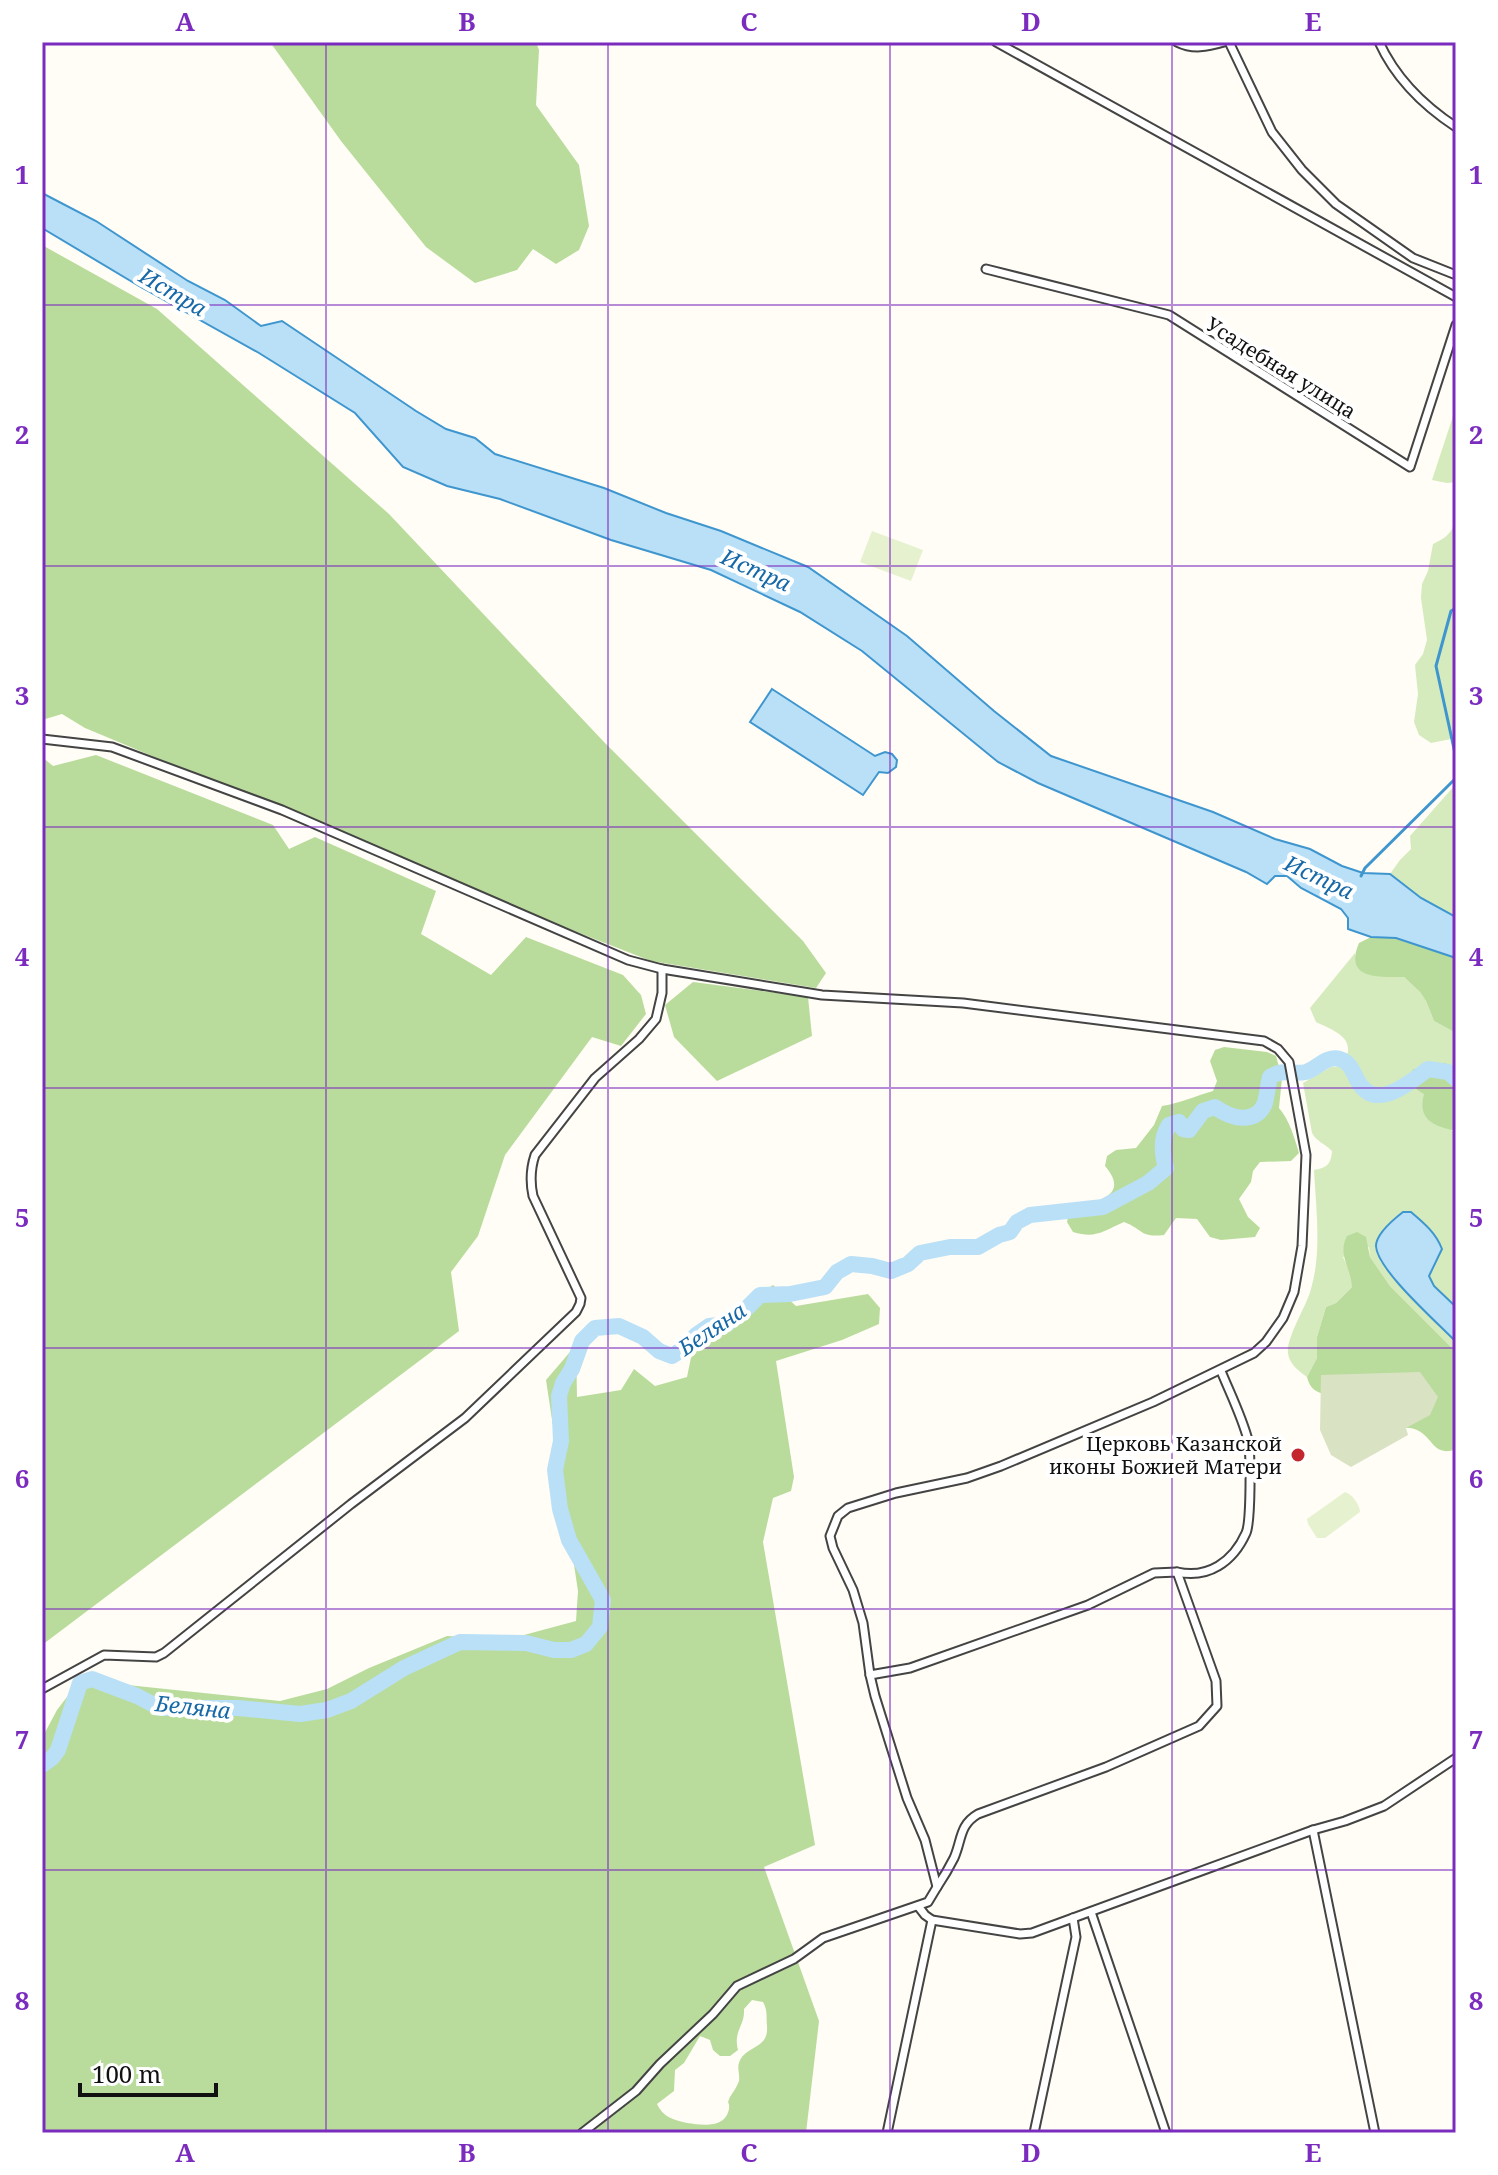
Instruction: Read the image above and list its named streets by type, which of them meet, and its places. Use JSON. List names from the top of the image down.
{
  "streets": {
    "street": ["Усадебная улица"]
  },
  "water": ["Истра", "Беляна"],
  "places": ["Церковь Казанской иконы Божией Матери"],
  "scale_bar": "100 m",
  "grid": {
    "columns": [
      "A",
      "B",
      "C",
      "D",
      "E"
    ],
    "rows": [
      "1",
      "2",
      "3",
      "4",
      "5",
      "6",
      "7",
      "8"
    ]
  }
}
